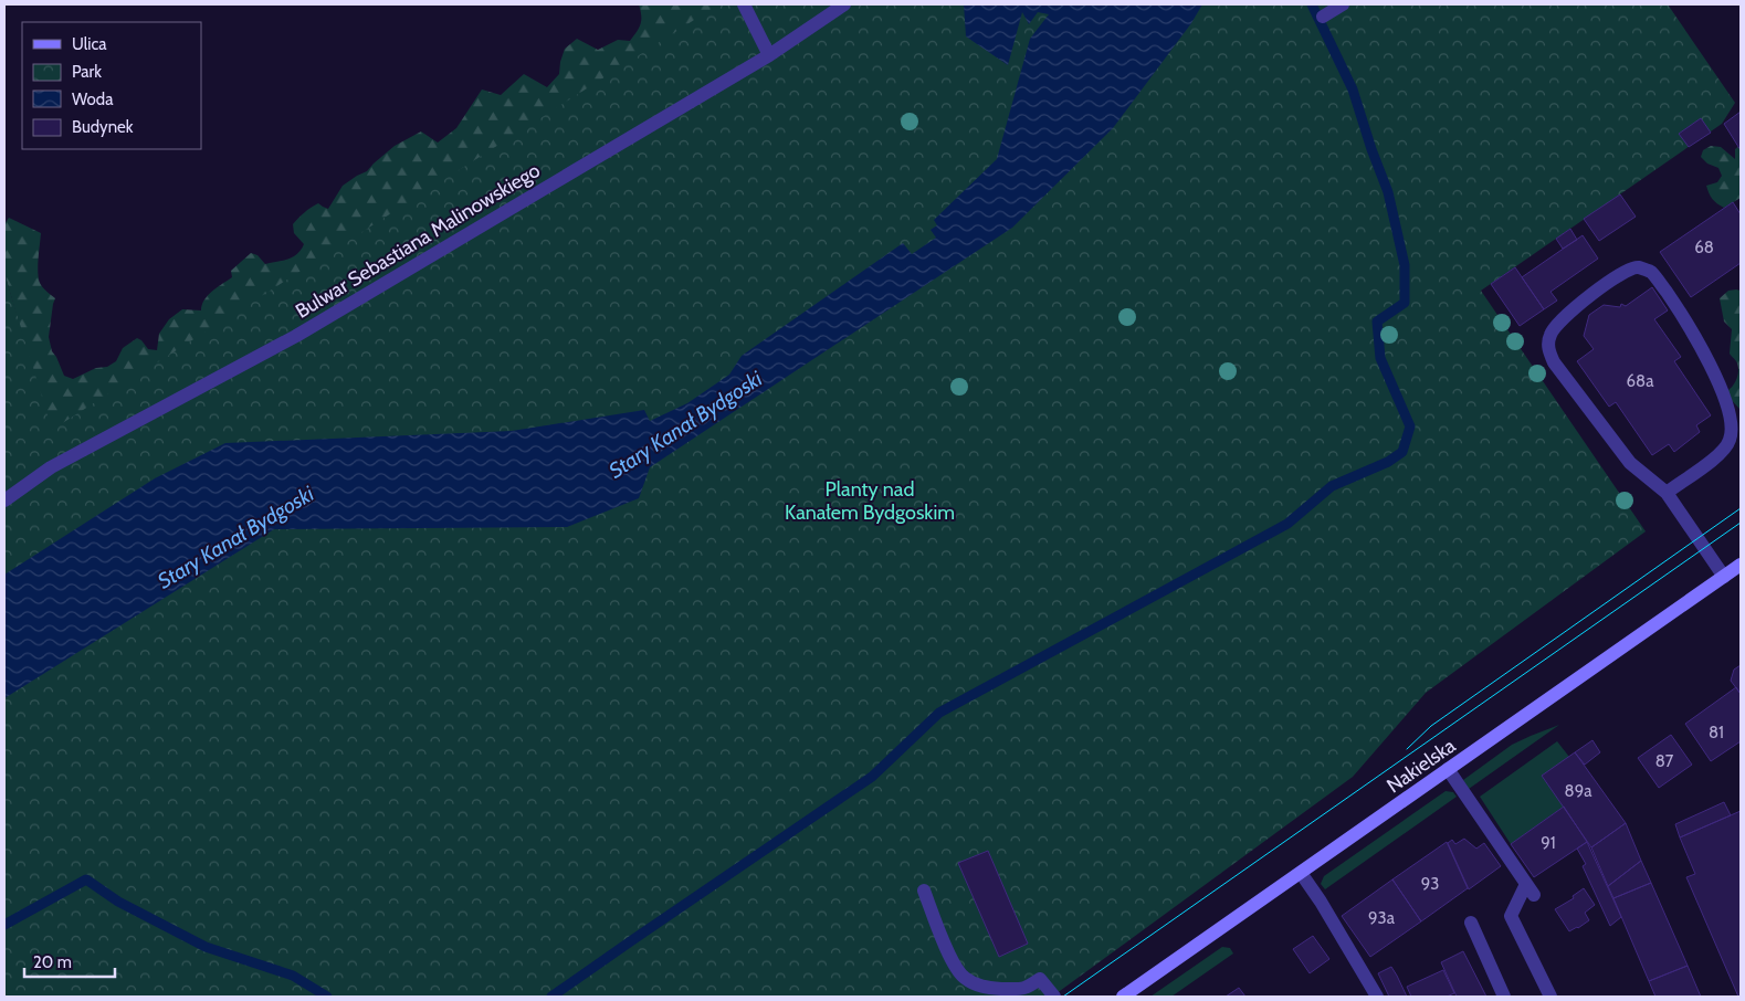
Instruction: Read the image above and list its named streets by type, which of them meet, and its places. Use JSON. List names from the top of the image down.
{
  "streets": {
    "main road": ["Nakielska"],
    "street": ["Bulwar Sebastiana Malinowskiego"]
  },
  "water": ["Stary Kanał Bydgoski"],
  "parks": ["Planty nad Kanałem Bydgoskim"],
  "house_numbers": [
    "68",
    "68a",
    "81",
    "87",
    "89a",
    "91",
    "93",
    "93a"
  ],
  "legend": [
    "Ulica",
    "Park",
    "Woda",
    "Budynek"
  ],
  "scale_bar": "20 m"
}
